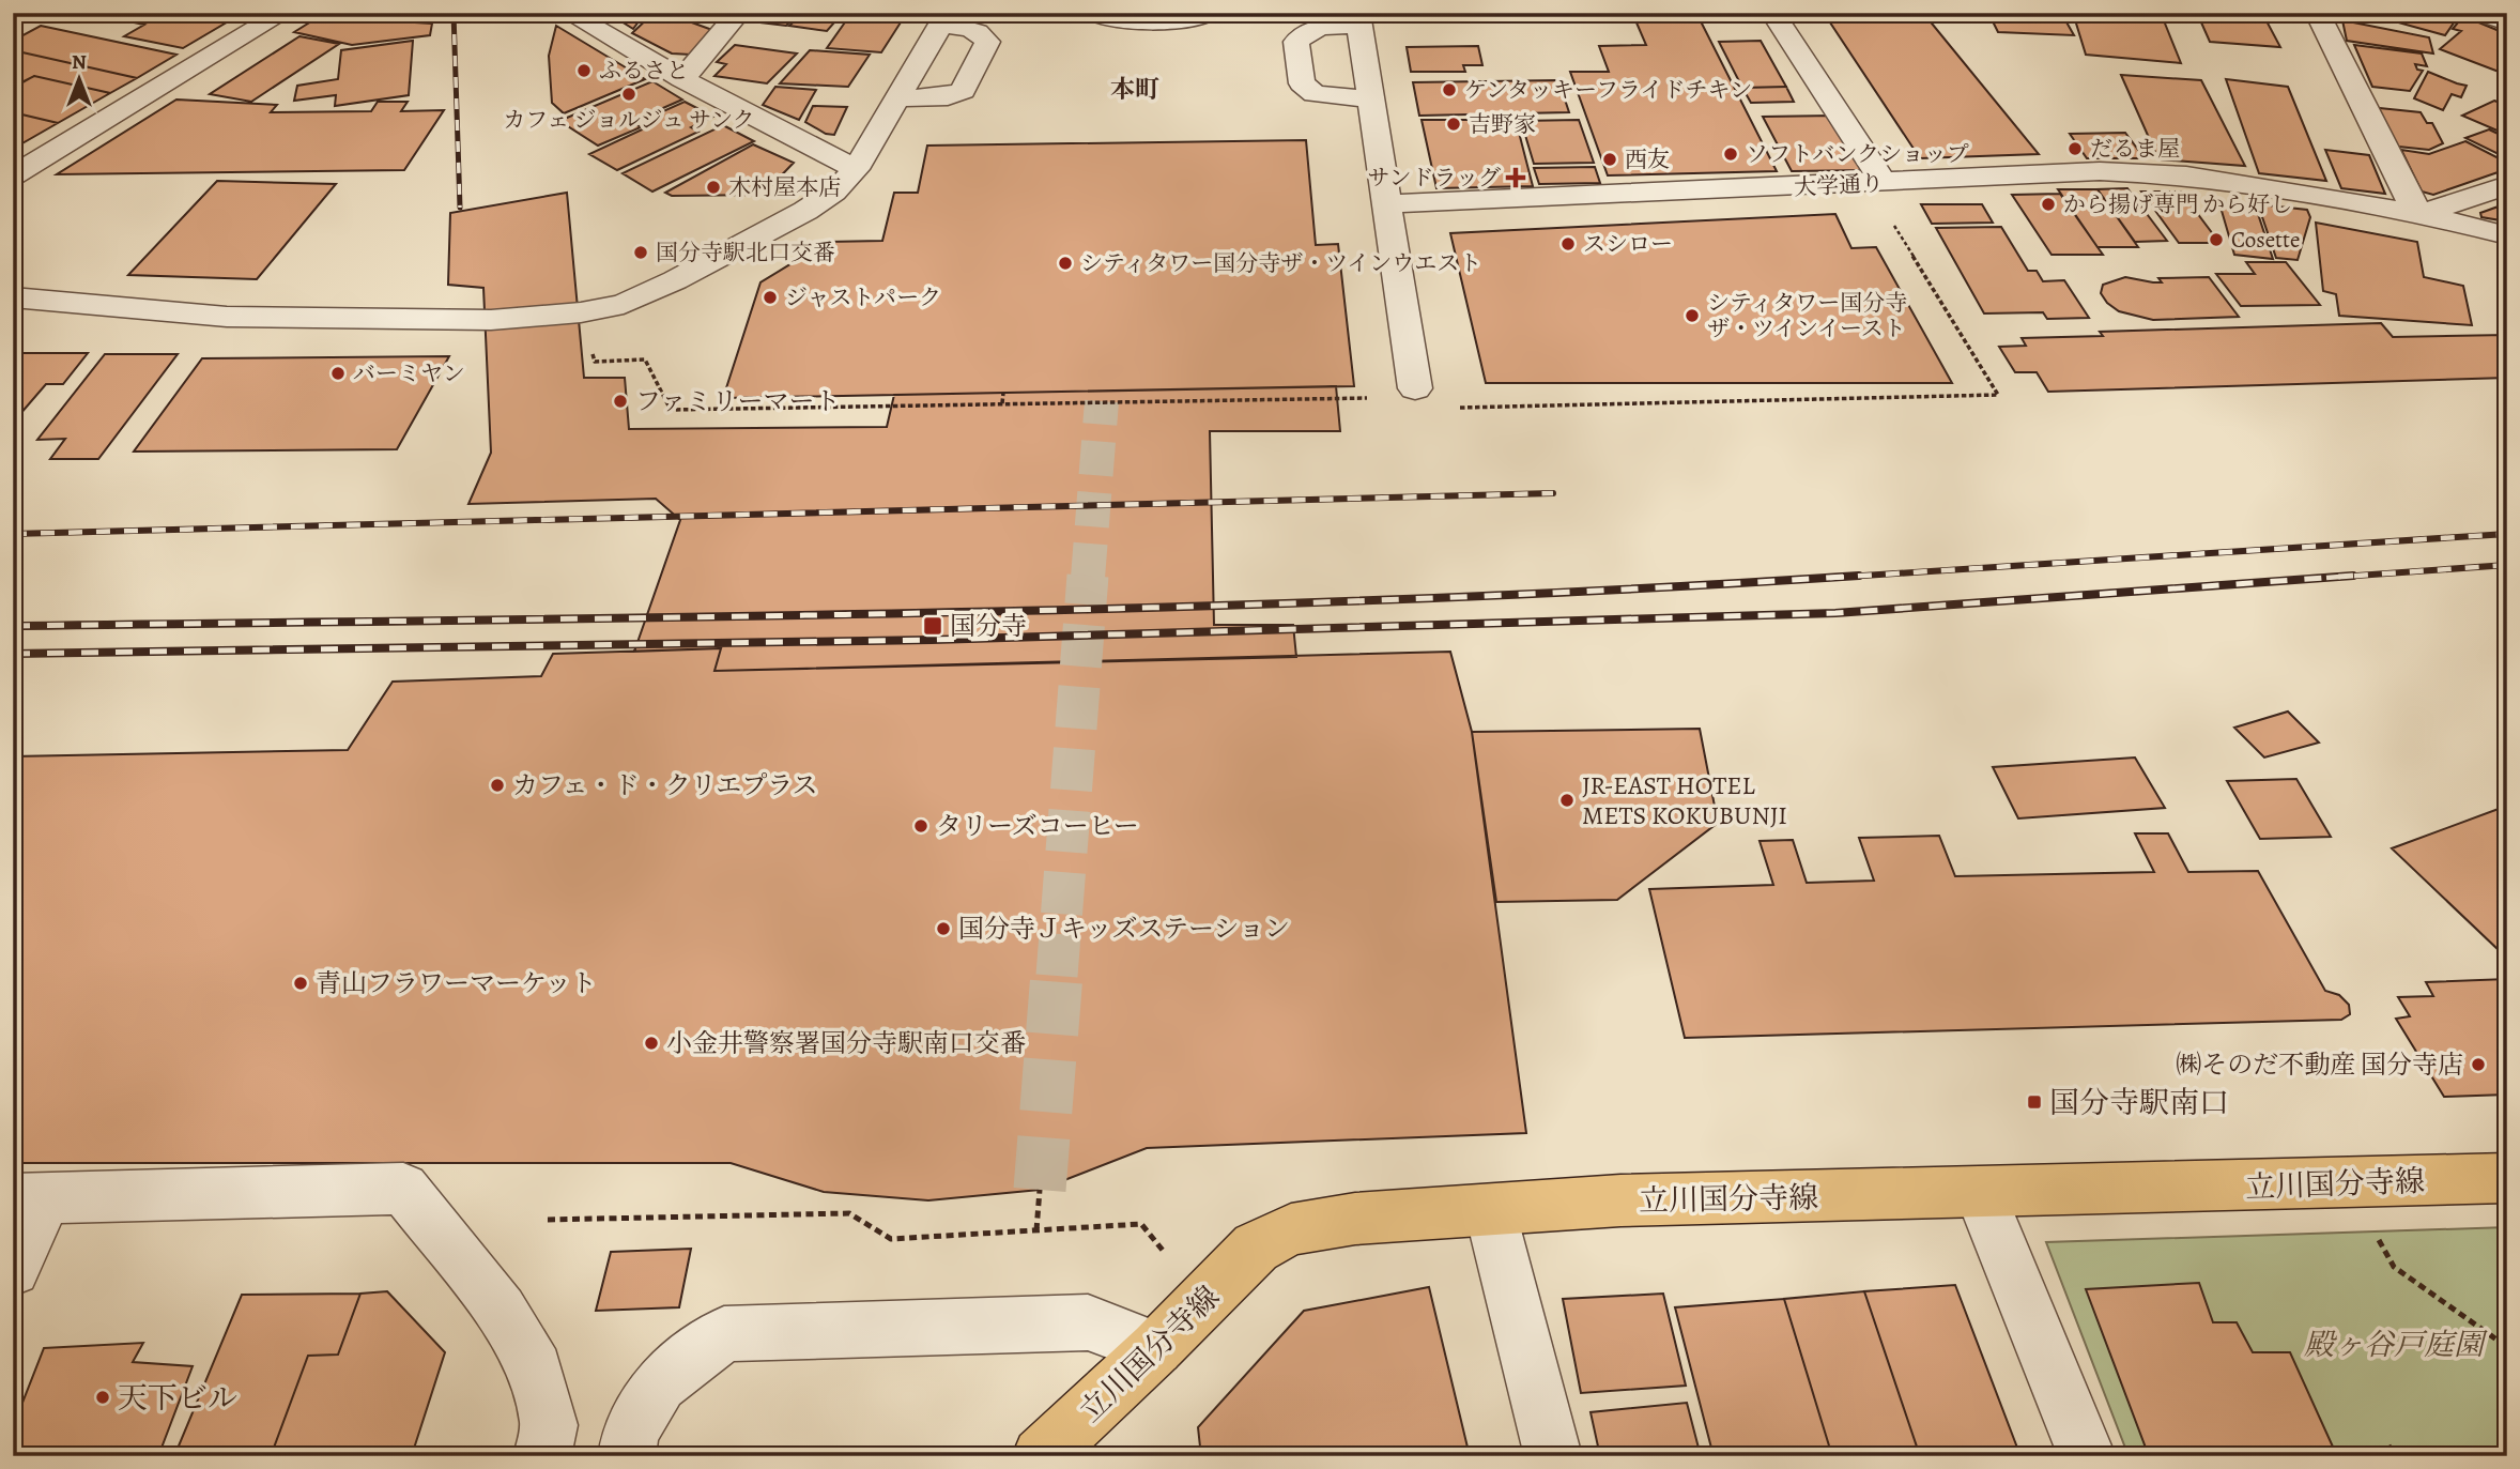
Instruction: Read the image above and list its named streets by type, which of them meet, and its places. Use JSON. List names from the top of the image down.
{
  "streets": {
    "main road": ["立川国分寺線"],
    "street": ["大学通り"]
  },
  "districts": ["本町"],
  "parks": ["殿ヶ谷戸庭園"],
  "places": {
    "other": [
      "ふるさと",
      "ケンタッキーフライドチキン",
      "カフェ ジョルジュ サンク",
      "吉野家",
      "だるま屋",
      "ソフトバンクショップ",
      "西友",
      "木村屋本店",
      "から揚げ専門 から好し",
      "Cosette",
      "スシロー",
      "国分寺駅北口交番",
      "シティタワー国分寺ザ・ツインウエスト",
      "ジャストパーク",
      "シティタワー国分寺 ザ・ツインイースト",
      "バーミヤン",
      "ファミリーマート",
      "カフェ・ド・クリエプラス",
      "JR-EAST HOTEL METS KOKUBUNJI",
      "タリーズコーヒー",
      "国分寺Ｊキッズステーション",
      "青山フラワーマーケット",
      "小金井警察署国分寺駅南口交番",
      "㈱そのだ不動産 国分寺店",
      "天下ビル"
    ],
    "health": ["サンドラッグ"],
    "transit": ["国分寺", "国分寺駅南口"]
  },
  "north": "top"
}
